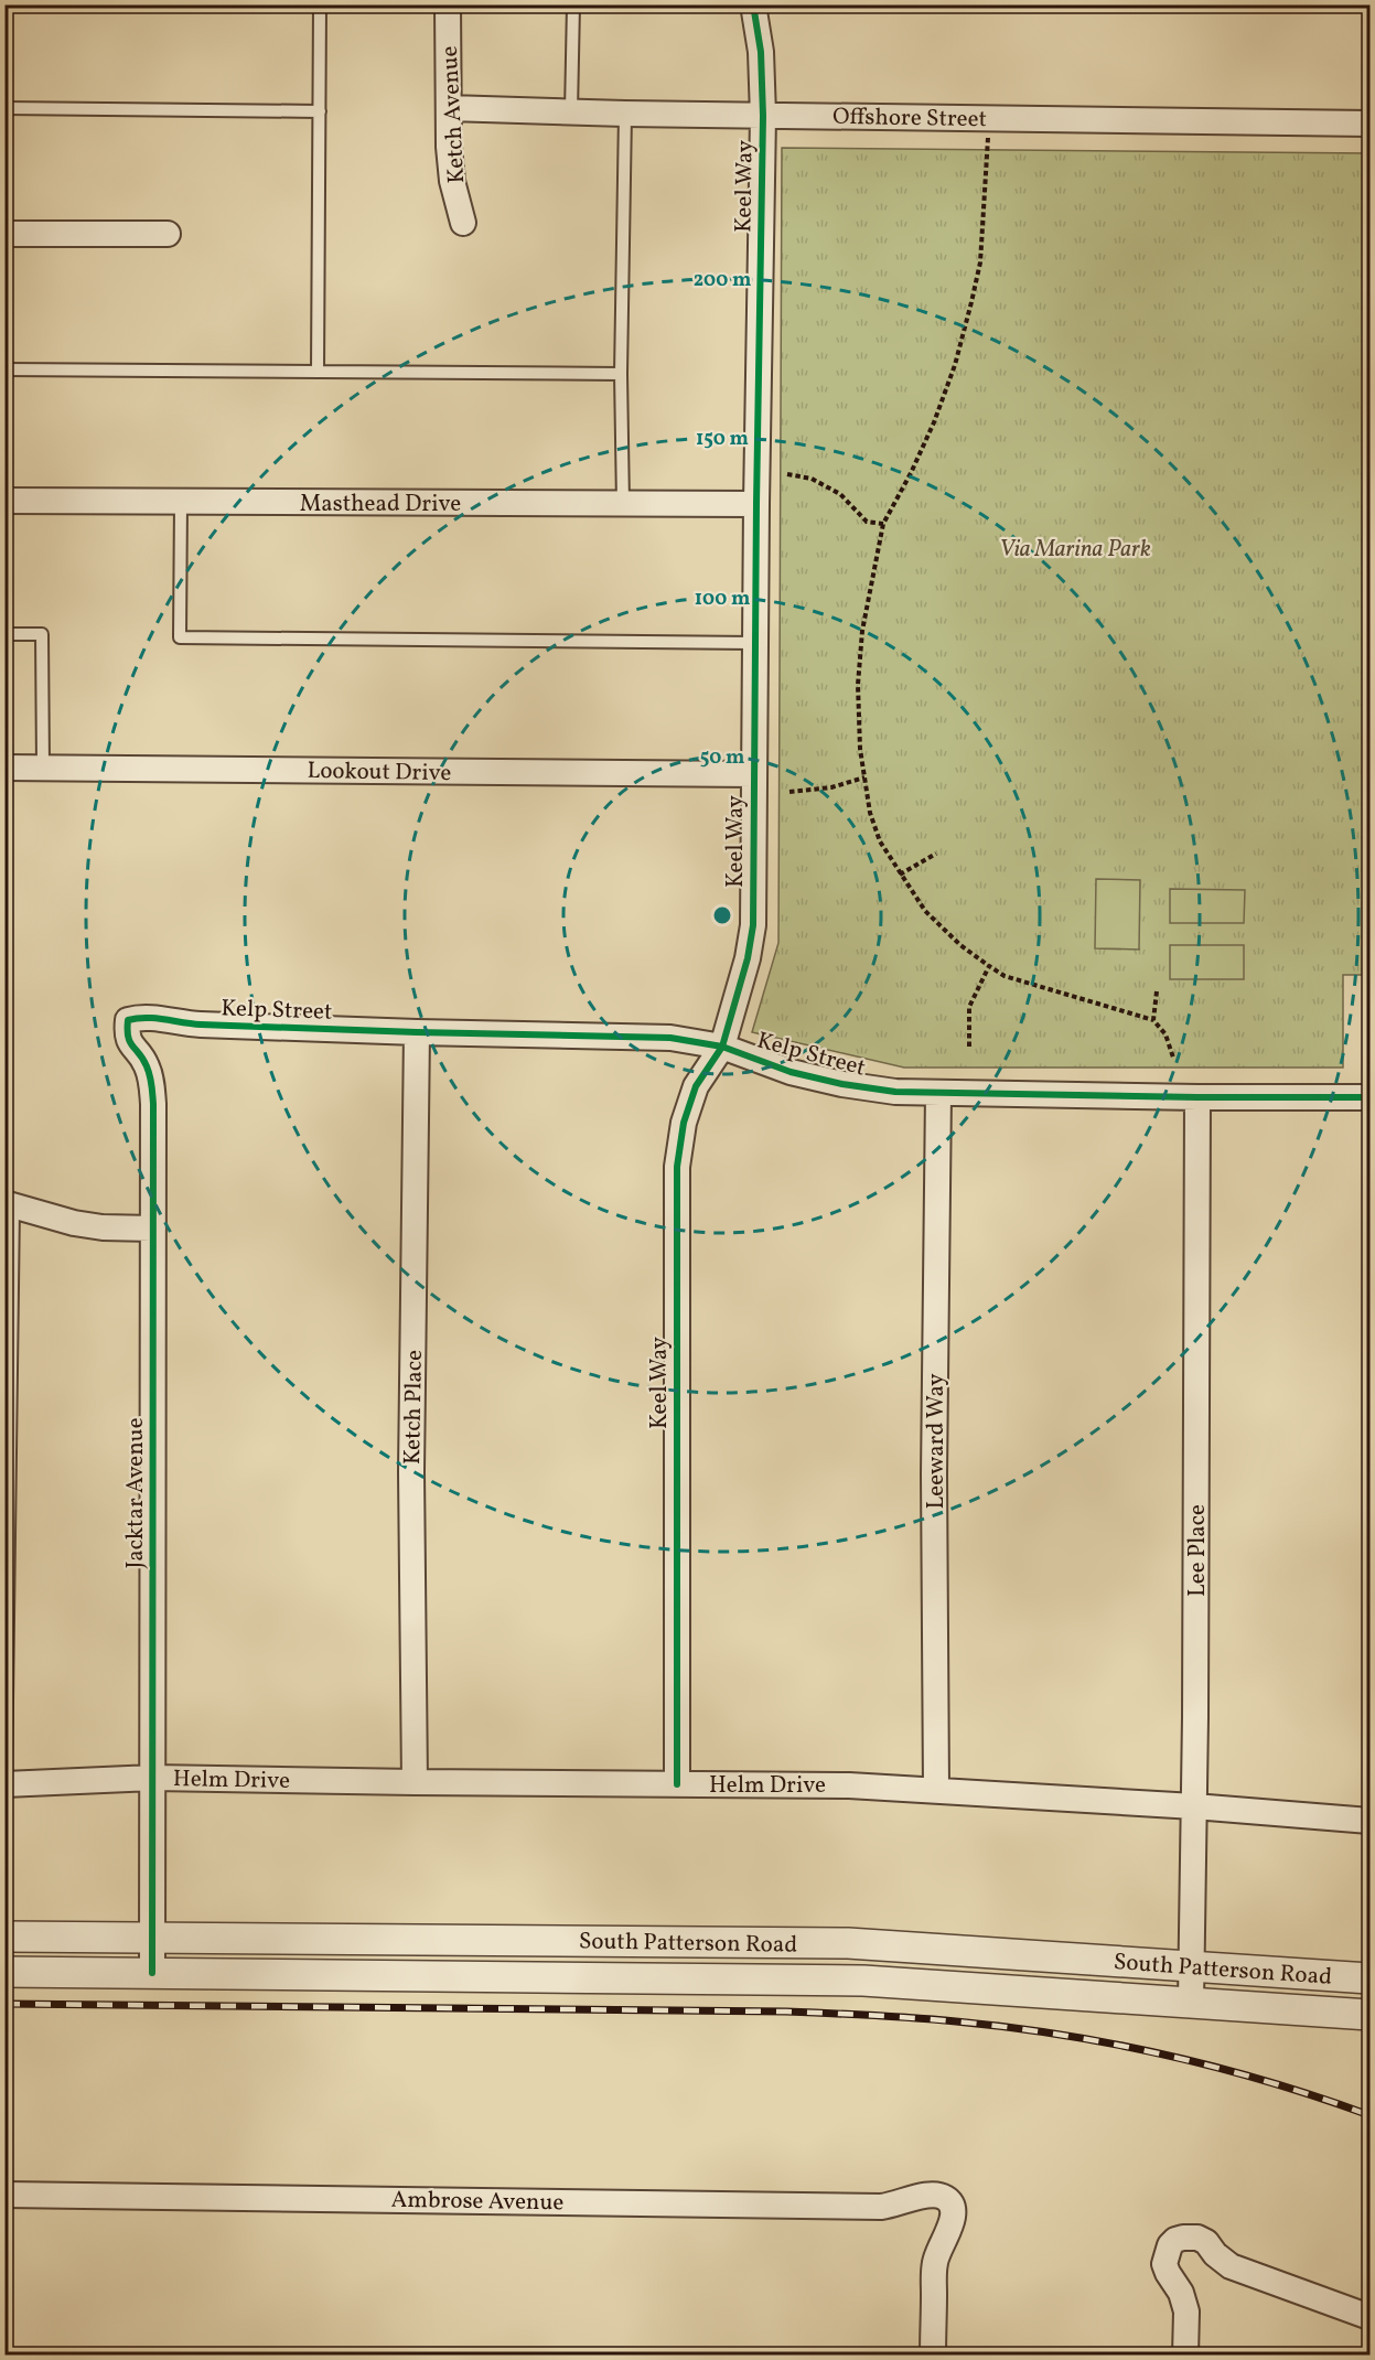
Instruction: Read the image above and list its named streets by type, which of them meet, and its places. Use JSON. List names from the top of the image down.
{
  "streets": {
    "street": [
      "Ketch Avenue",
      "Offshore Street",
      "Keel Way",
      "Masthead Drive",
      "Lookout Drive",
      "Kelp Street",
      "Ketch Place",
      "Leeward Way",
      "Jacktar Avenue",
      "Lee Place",
      "Helm Drive",
      "South Patterson Road",
      "Ambrose Avenue"
    ]
  },
  "crossings": [
    ["Ketch Avenue", "Offshore Street"],
    ["Offshore Street", "Keel Way"],
    ["Keel Way", "Masthead Drive"],
    ["Keel Way", "Lookout Drive"],
    ["Keel Way", "Kelp Street"],
    ["Keel Way", "Helm Drive"],
    ["Kelp Street", "Ketch Place"],
    ["Kelp Street", "Leeward Way"],
    ["Kelp Street", "Jacktar Avenue"],
    ["Kelp Street", "Lee Place"],
    ["Ketch Place", "Helm Drive"],
    ["Leeward Way", "Helm Drive"],
    ["Jacktar Avenue", "Helm Drive"],
    ["Jacktar Avenue", "South Patterson Road"],
    ["Lee Place", "Helm Drive"],
    ["Lee Place", "South Patterson Road"]
  ],
  "parks": ["Via Marina Park"],
  "rings": [
    "200 m",
    "150 m",
    "100 m",
    "50 m"
  ]
}
